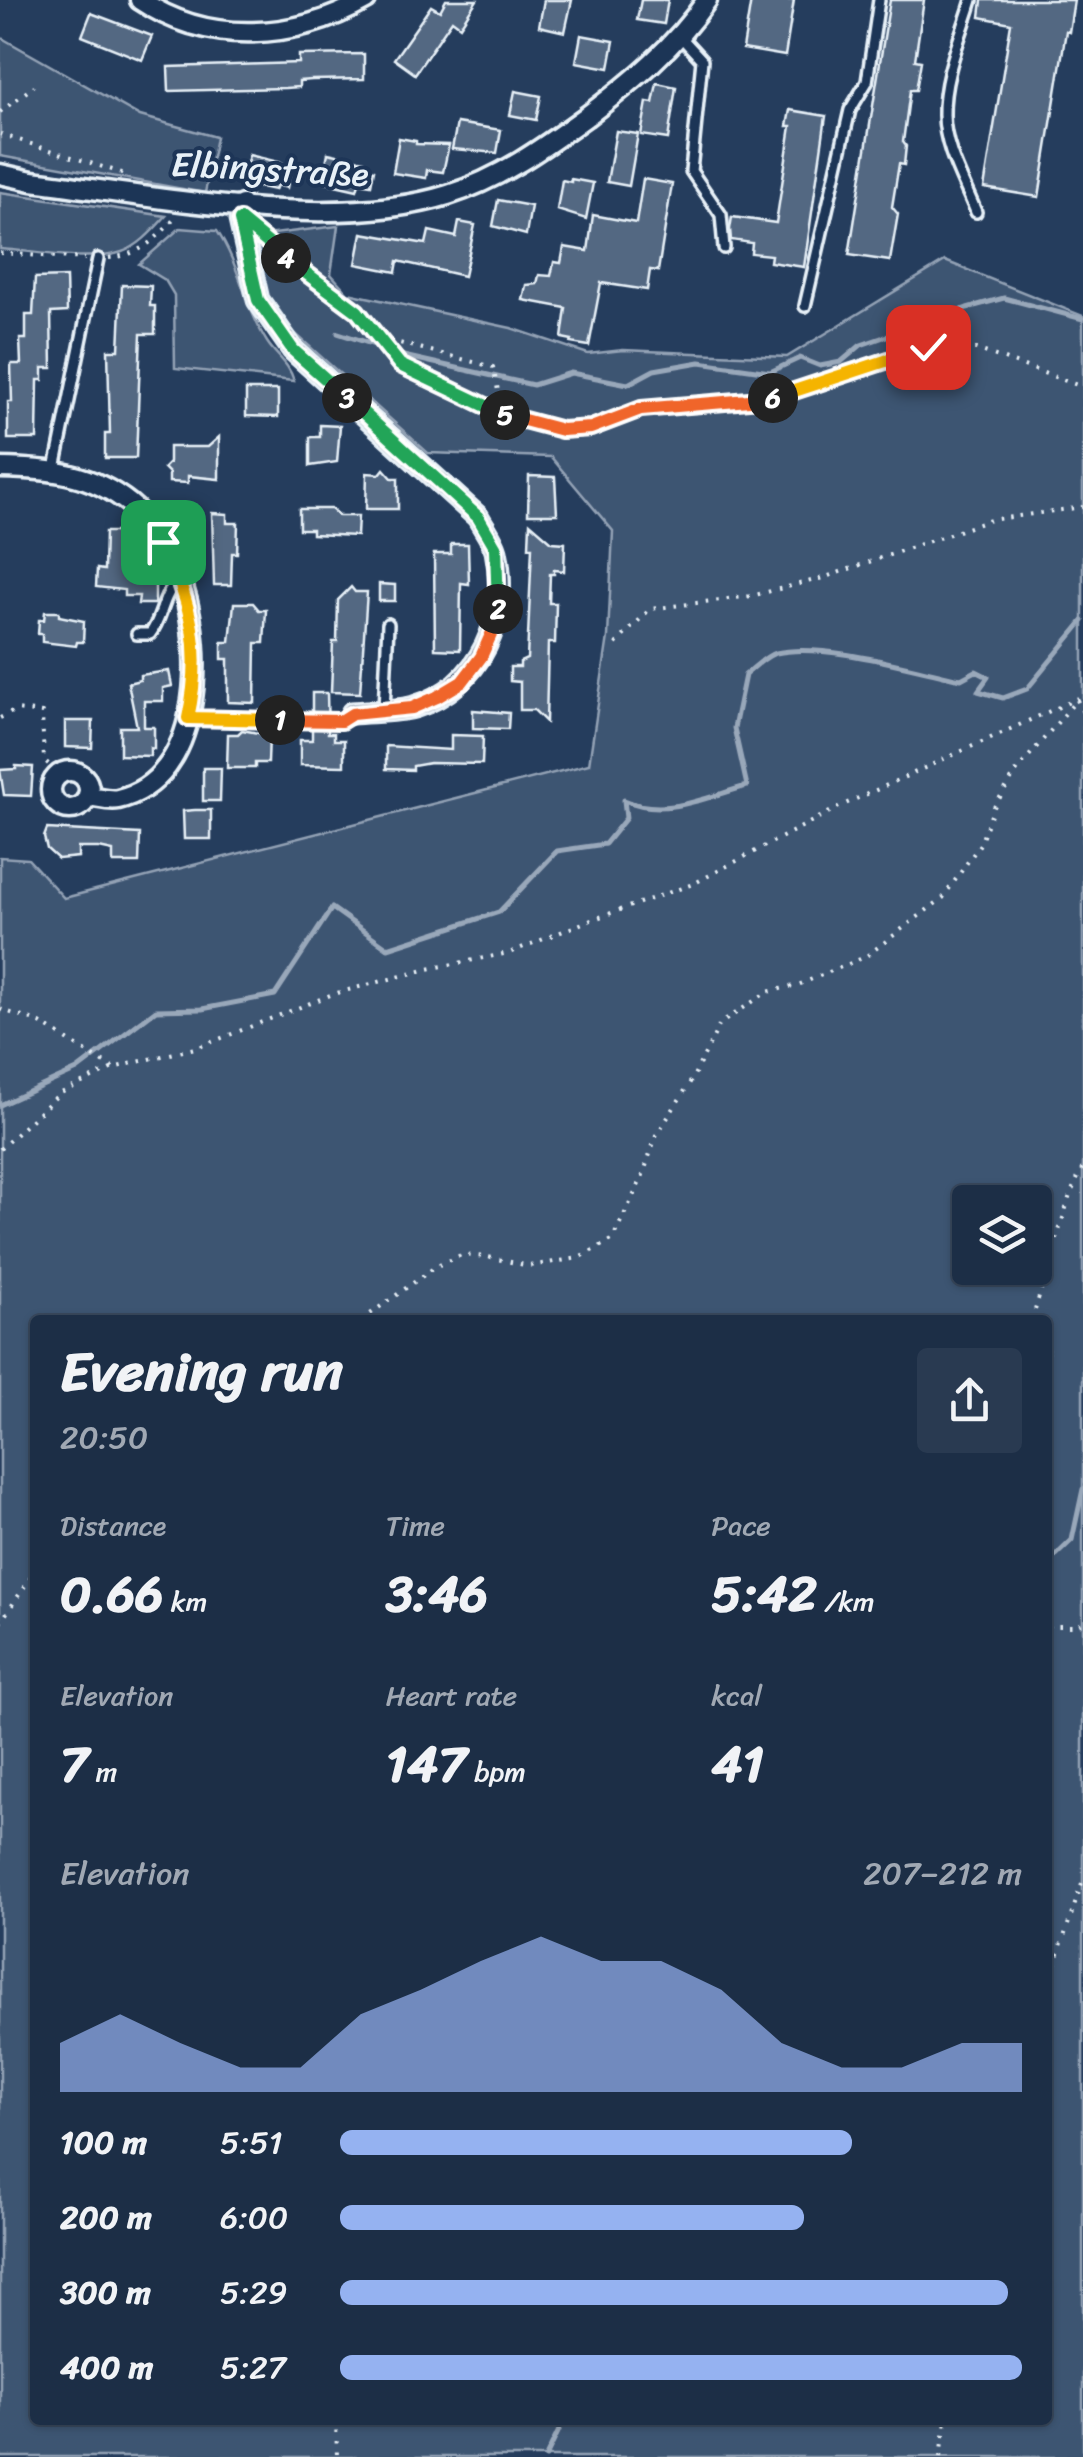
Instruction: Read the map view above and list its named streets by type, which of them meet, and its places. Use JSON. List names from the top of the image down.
{
  "streets": {
    "street": ["Elbingstraße"]
  },
  "page": {
    "pins": [
      "4",
      "3",
      "6",
      "5",
      "2",
      "1"
    ],
    "heading": ["Evening run", "20:50"],
    "stats": [
      ["Distance", "0.66 km"],
      ["Time", "3:46"],
      ["Pace", "5:42 /km"],
      ["Elevation", "7 m"],
      ["Heart rate", "147 bpm"],
      ["kcal", "41"]
    ],
    "chart": ["Elevation", "207–212 m"],
    "list": [
      {
        "name": "100 m",
        "note": "5:51"
      },
      {
        "name": "200 m",
        "note": "6:00"
      },
      {
        "name": "300 m",
        "note": "5:29"
      },
      {
        "name": "400 m",
        "note": "5:27"
      }
    ]
  }
}
